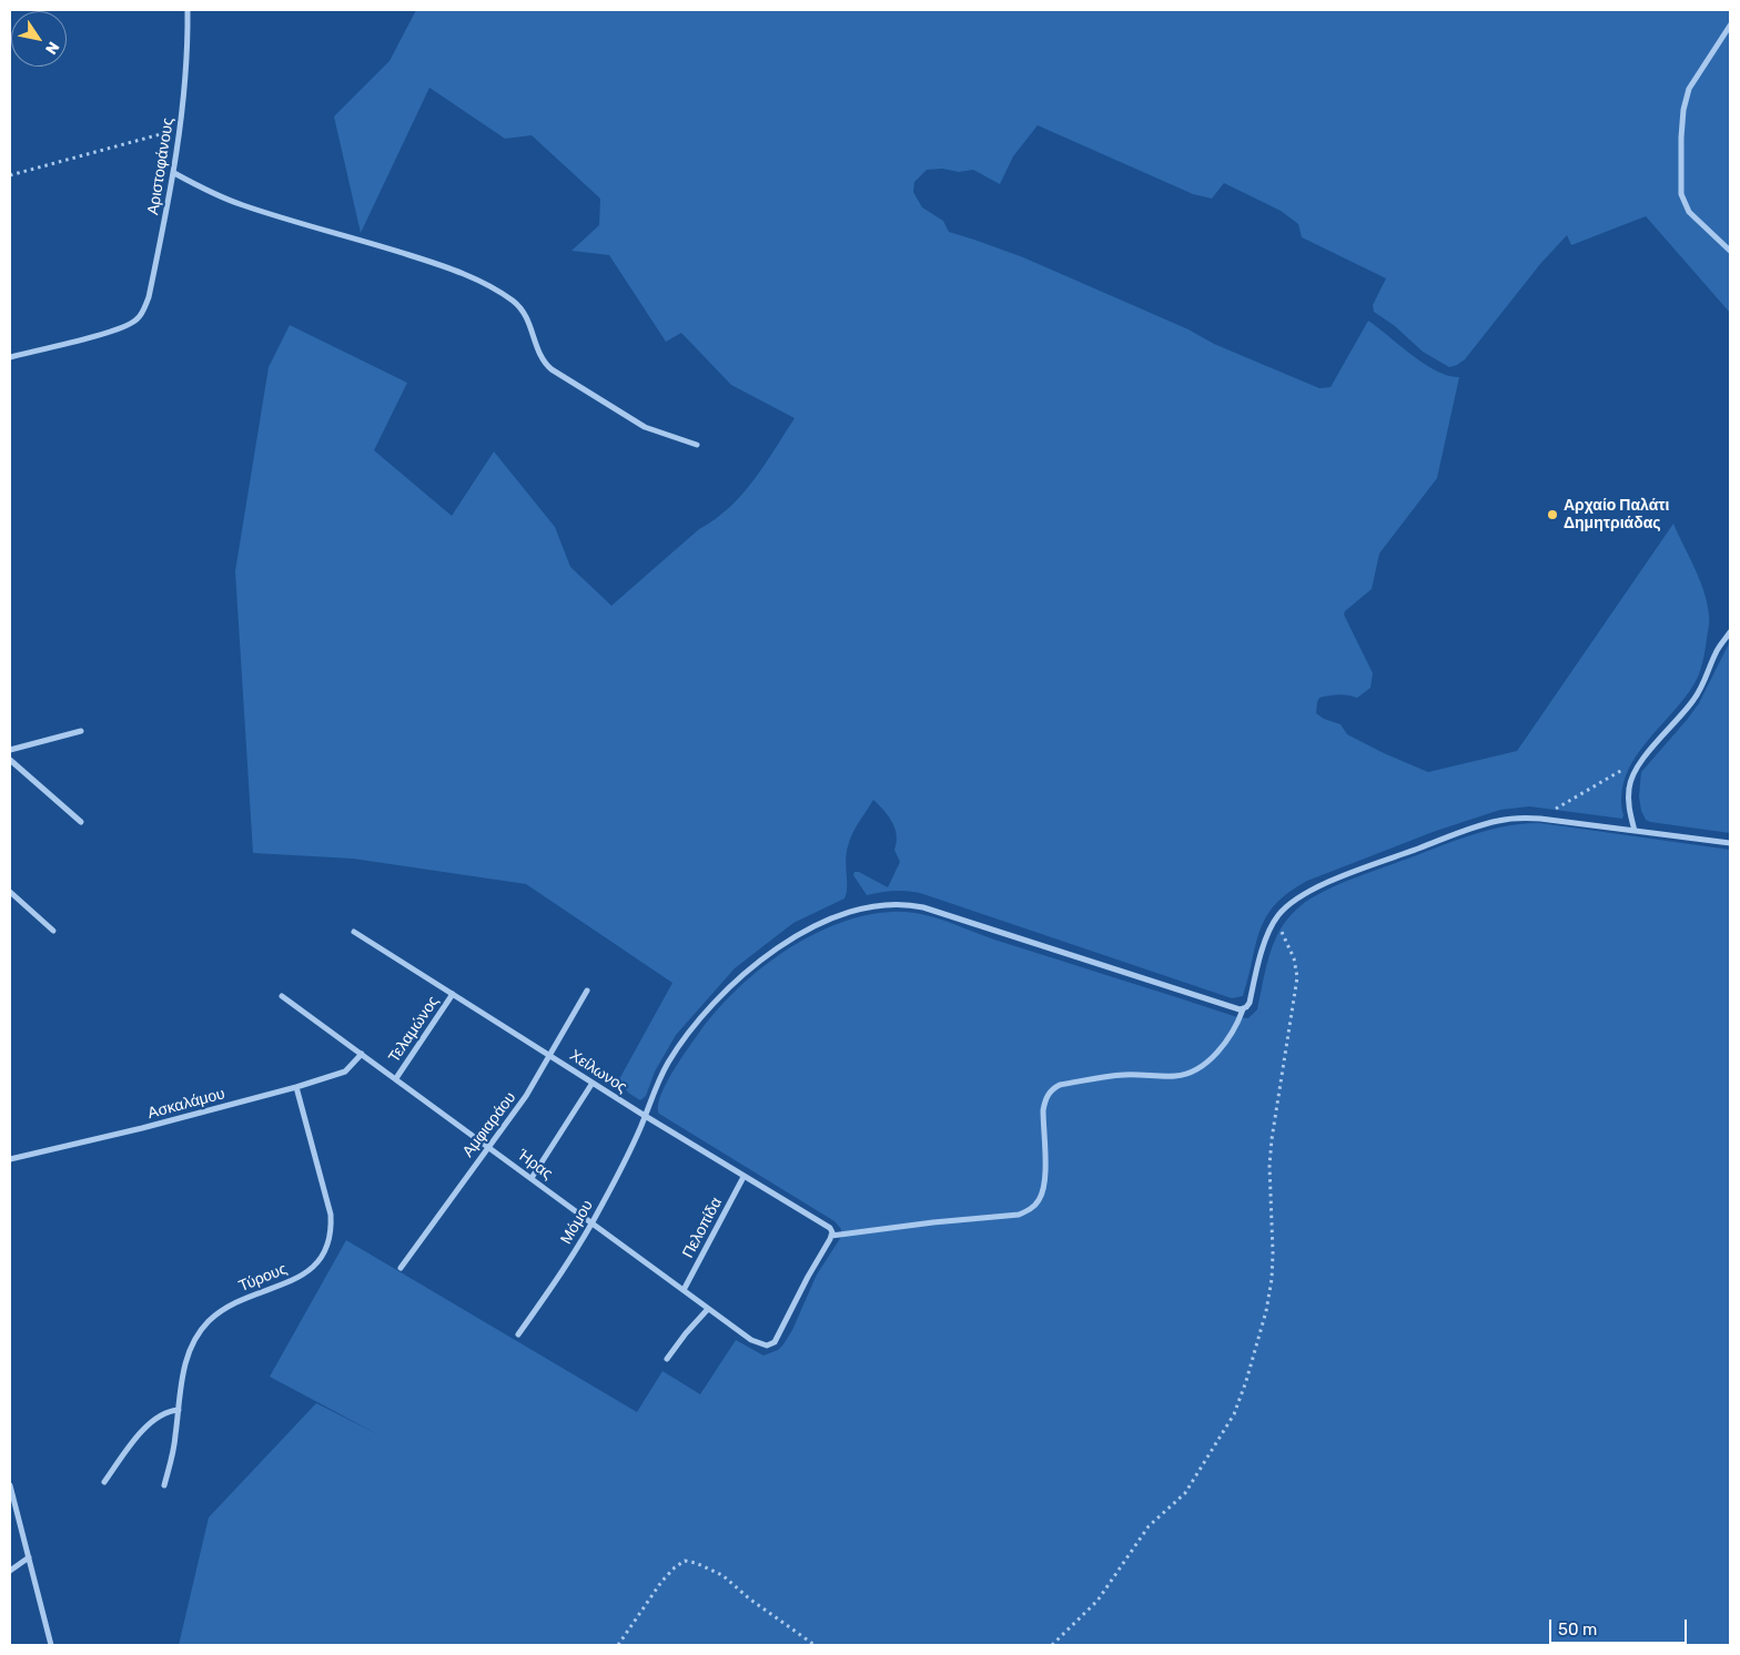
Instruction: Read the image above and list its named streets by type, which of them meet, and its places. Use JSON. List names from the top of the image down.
{
  "streets": {
    "street": [
      "Αριστοφάνους",
      "Τελαμώνος",
      "Χείλωνος",
      "Ασκαλάμου",
      "Αμφιαράου",
      "Ήρας",
      "Μόμου",
      "Πελοπίδα",
      "Τύρους"
    ]
  },
  "crossings": [
    ["Τελαμώνος", "Χείλωνος"],
    ["Τελαμώνος", "Ήρας"],
    ["Χείλωνος", "Αμφιαράου"],
    ["Χείλωνος", "Ήρας"],
    ["Χείλωνος", "Μόμου"],
    ["Χείλωνος", "Πελοπίδα"],
    ["Ασκαλάμου", "Ήρας"],
    ["Ασκαλάμου", "Τύρους"],
    ["Αμφιαράου", "Ήρας"],
    ["Ήρας", "Μόμου"],
    ["Ήρας", "Πελοπίδα"]
  ],
  "places": ["Αρχαίο Παλάτι Δημητριάδας"],
  "scale_bar": "50 m",
  "north": "bottom right"
}
